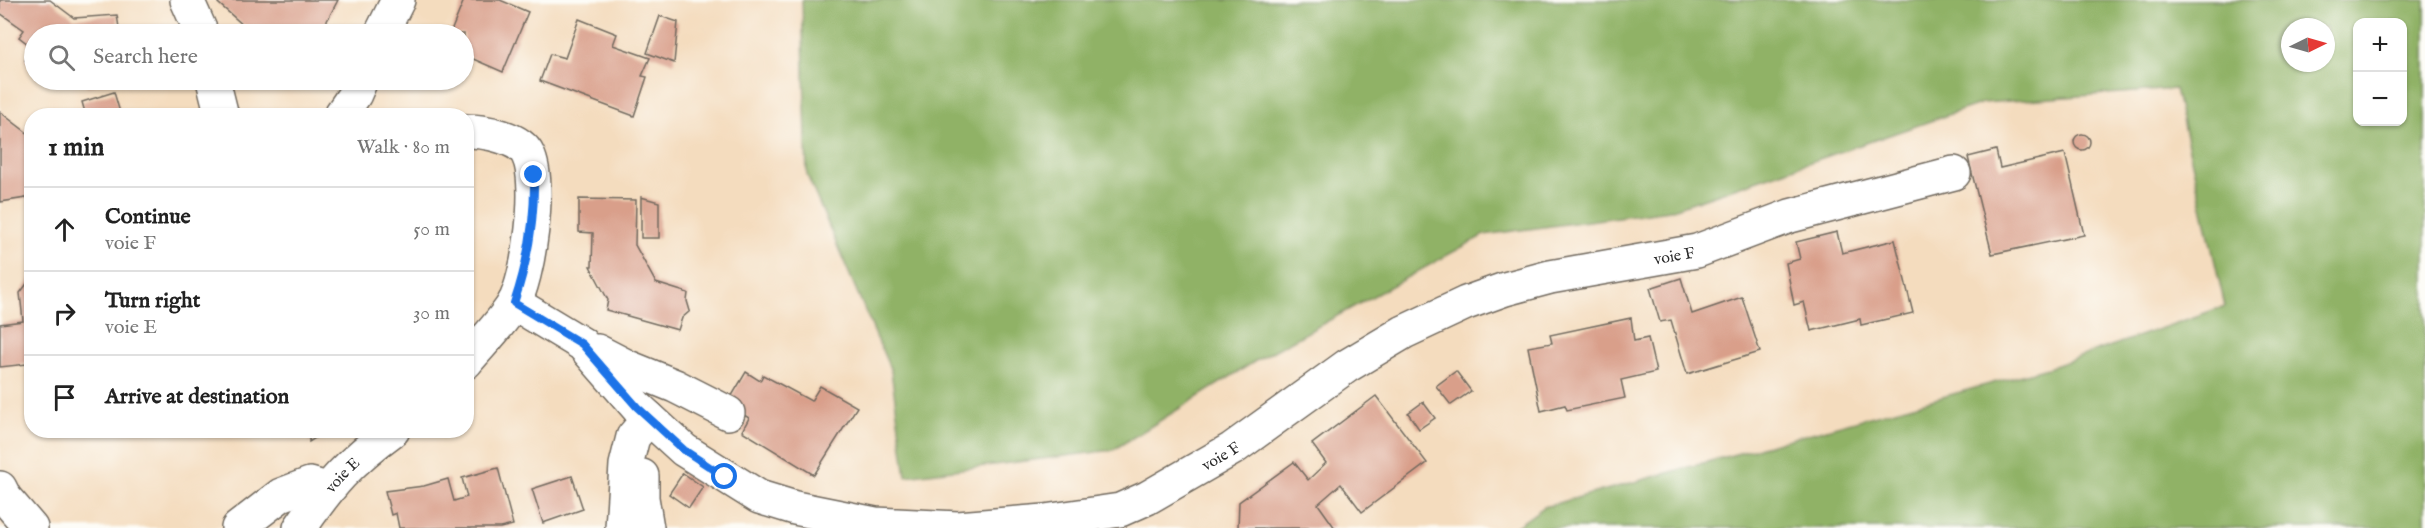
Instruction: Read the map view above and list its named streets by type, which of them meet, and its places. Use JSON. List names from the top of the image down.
{
  "streets": {
    "street": ["voie F", "voie E"]
  },
  "north": "right",
  "page": {
    "map_buttons": ["+", "−"],
    "search": "Search here",
    "heading": ["1 min", "Walk · 80 m"],
    "list": [
      ["Continue", "voie F", "50 m"],
      ["Turn right", "voie E", "30 m"],
      "Arrive at destination"
    ]
  }
}
